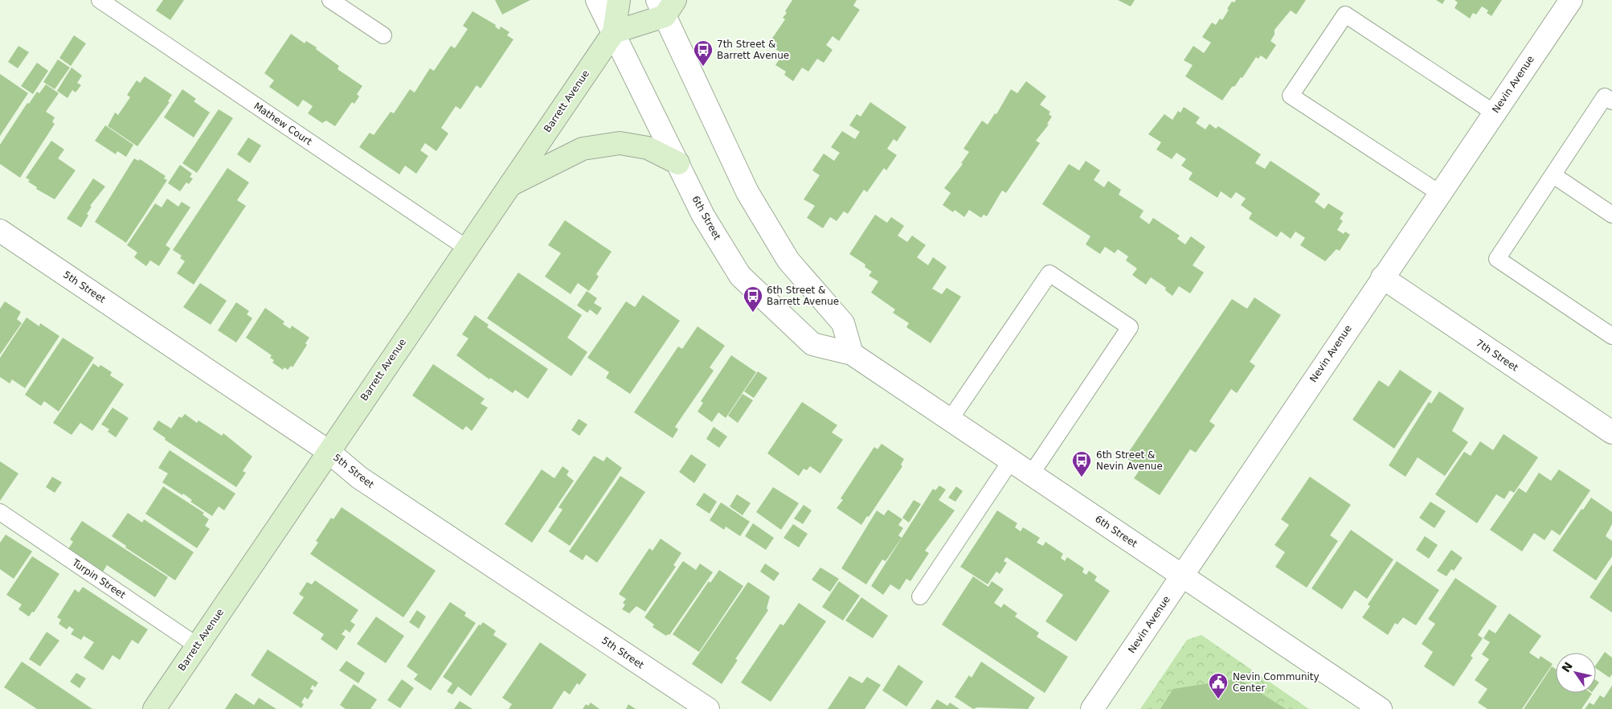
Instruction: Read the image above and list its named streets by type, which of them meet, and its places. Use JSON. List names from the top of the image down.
{
  "streets": {
    "main road": ["Barrett Avenue"],
    "street": [
      "Nevin Avenue",
      "6th Street",
      "5th Street",
      "7th Street"
    ],
    "lane": ["Mathew Court", "Turpin Street"]
  },
  "crossings": [
    ["Nevin Avenue", "6th Street"],
    ["Nevin Avenue", "7th Street"],
    ["Barrett Avenue", "Mathew Court"],
    ["Barrett Avenue", "6th Street"],
    ["Barrett Avenue", "5th Street"],
    ["Barrett Avenue", "Turpin Street"]
  ],
  "places": {
    "bus stop": ["7th Street & Barrett Avenue", "6th Street & Barrett Avenue", "6th Street & Nevin Avenue"],
    "public building": ["Nevin Community Center"]
  },
  "north": "top left"
}
